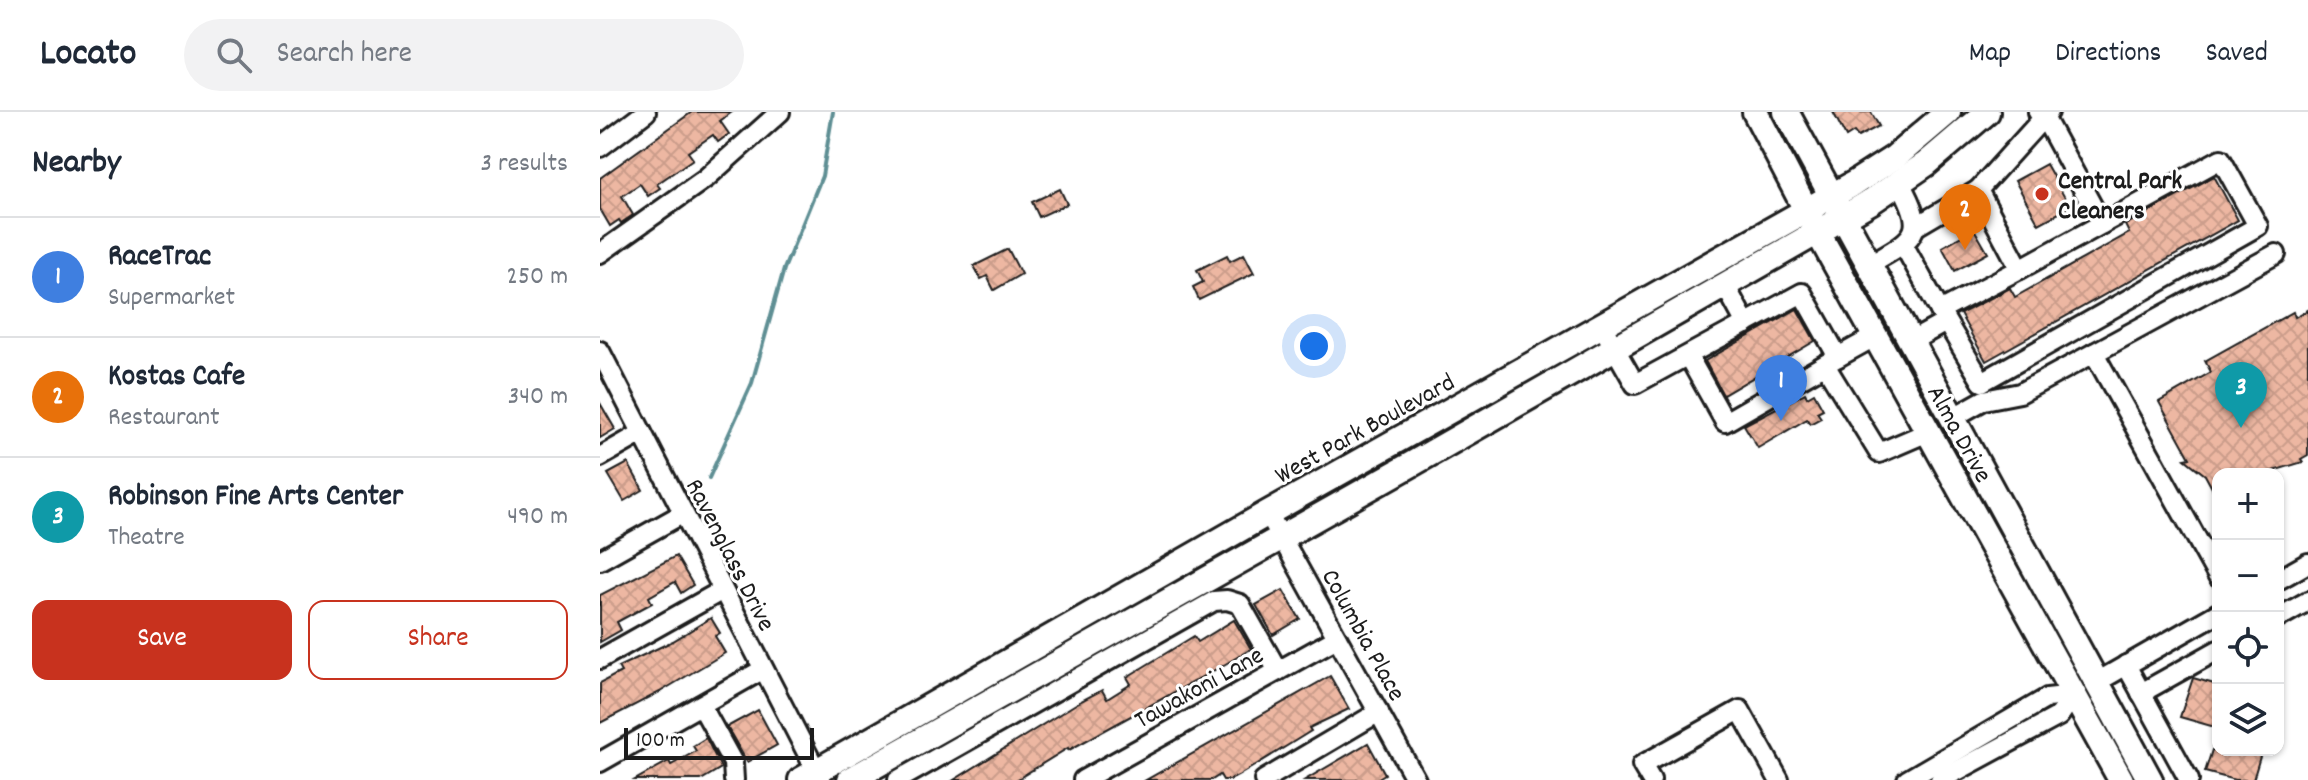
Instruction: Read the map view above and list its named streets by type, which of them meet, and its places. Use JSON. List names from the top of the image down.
{
  "streets": {
    "main road": ["West Park Boulevard", "Alma Drive"],
    "street": ["Ravenglass Drive", "Columbia Place", "Tawakoni Lane"]
  },
  "crossings": [
    ["West Park Boulevard", "Alma Drive"],
    ["West Park Boulevard", "Ravenglass Drive"],
    ["West Park Boulevard", "Columbia Place"],
    ["Columbia Place", "Tawakoni Lane"]
  ],
  "places": ["Central Park Cleaners"],
  "scale_bar": "100 m",
  "page": {
    "header": "Locato",
    "search": "Search here",
    "nav": ["Map", "Directions", "Saved"],
    "heading": ["Nearby", "3 results"],
    "pins": ["2", "1", "3"],
    "list": [
      {
        "mark": "1",
        "name": "RaceTrac",
        "note": "Supermarket",
        "value": "250 m"
      },
      {
        "mark": "2",
        "name": "Kostas Cafe",
        "note": "Restaurant",
        "value": "340 m"
      },
      {
        "mark": "3",
        "name": "Robinson Fine Arts Center",
        "note": "Theatre",
        "value": "490 m"
      }
    ],
    "map_buttons": ["+", "−"],
    "buttons": ["Save", "Share"],
    "scale": "100 m"
  }
}
